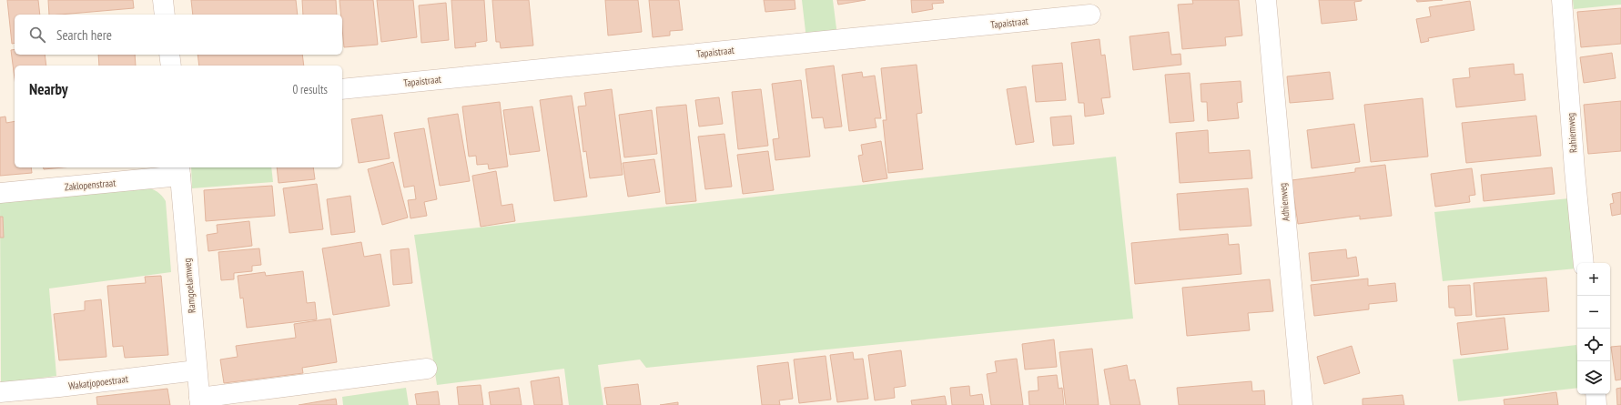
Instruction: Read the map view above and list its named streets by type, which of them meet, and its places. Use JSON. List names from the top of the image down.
{
  "streets": {
    "street": [
      "Tapaistraat",
      "Rahiemweg",
      "Zaklopenstraat",
      "Adhienweg",
      "Ramgoelamweg",
      "Wakatjopoestraat"
    ]
  },
  "crossings": [
    ["Zaklopenstraat", "Ramgoelamweg"],
    ["Ramgoelamweg", "Wakatjopoestraat"]
  ],
  "page": {
    "search": "Search here",
    "heading": ["Nearby", "0 results"],
    "map_buttons": ["+", "−"]
  }
}
